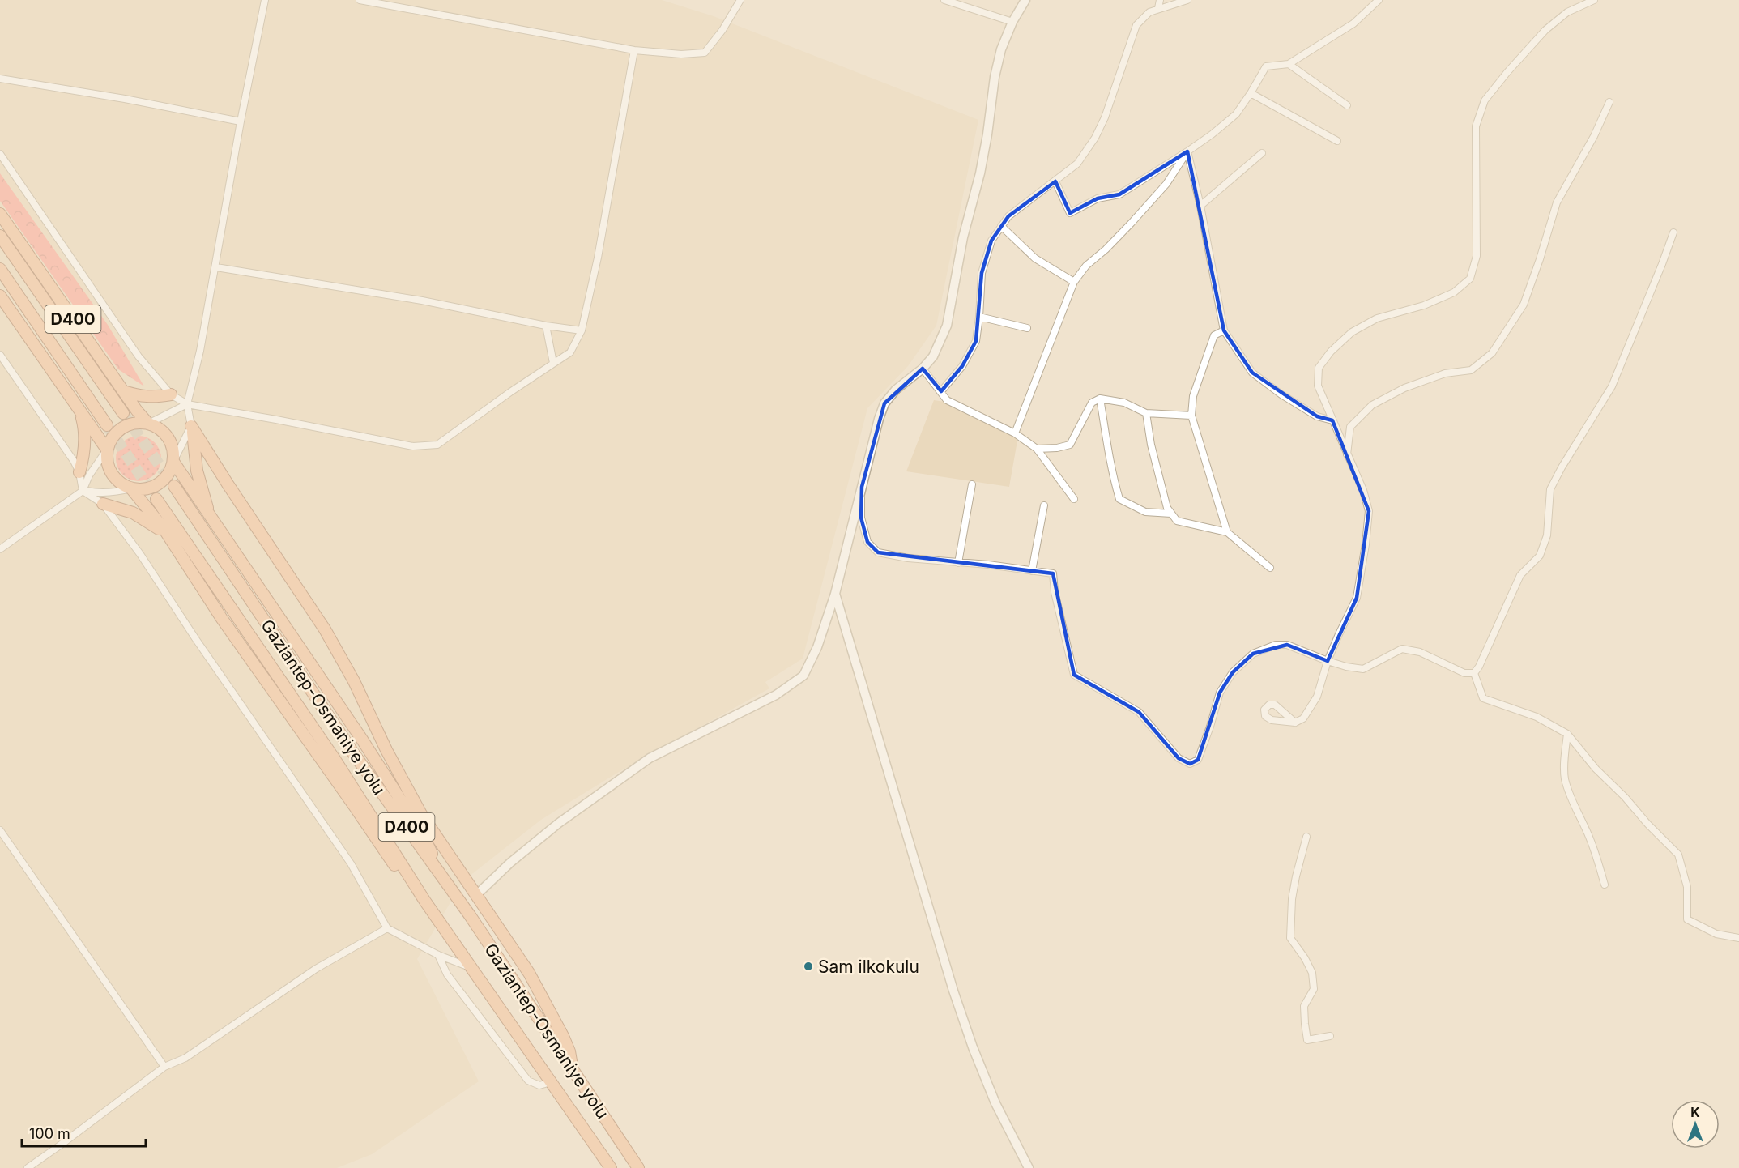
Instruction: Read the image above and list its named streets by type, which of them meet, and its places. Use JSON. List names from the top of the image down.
{
  "streets": {
    "highway": ["D400", "Gaziantep-Osmaniye yolu"]
  },
  "crossings": [
    ["D400", "Gaziantep-Osmaniye yolu"]
  ],
  "places": ["Sam ilkokulu"],
  "scale_bar": "100 m",
  "north": "top"
}
